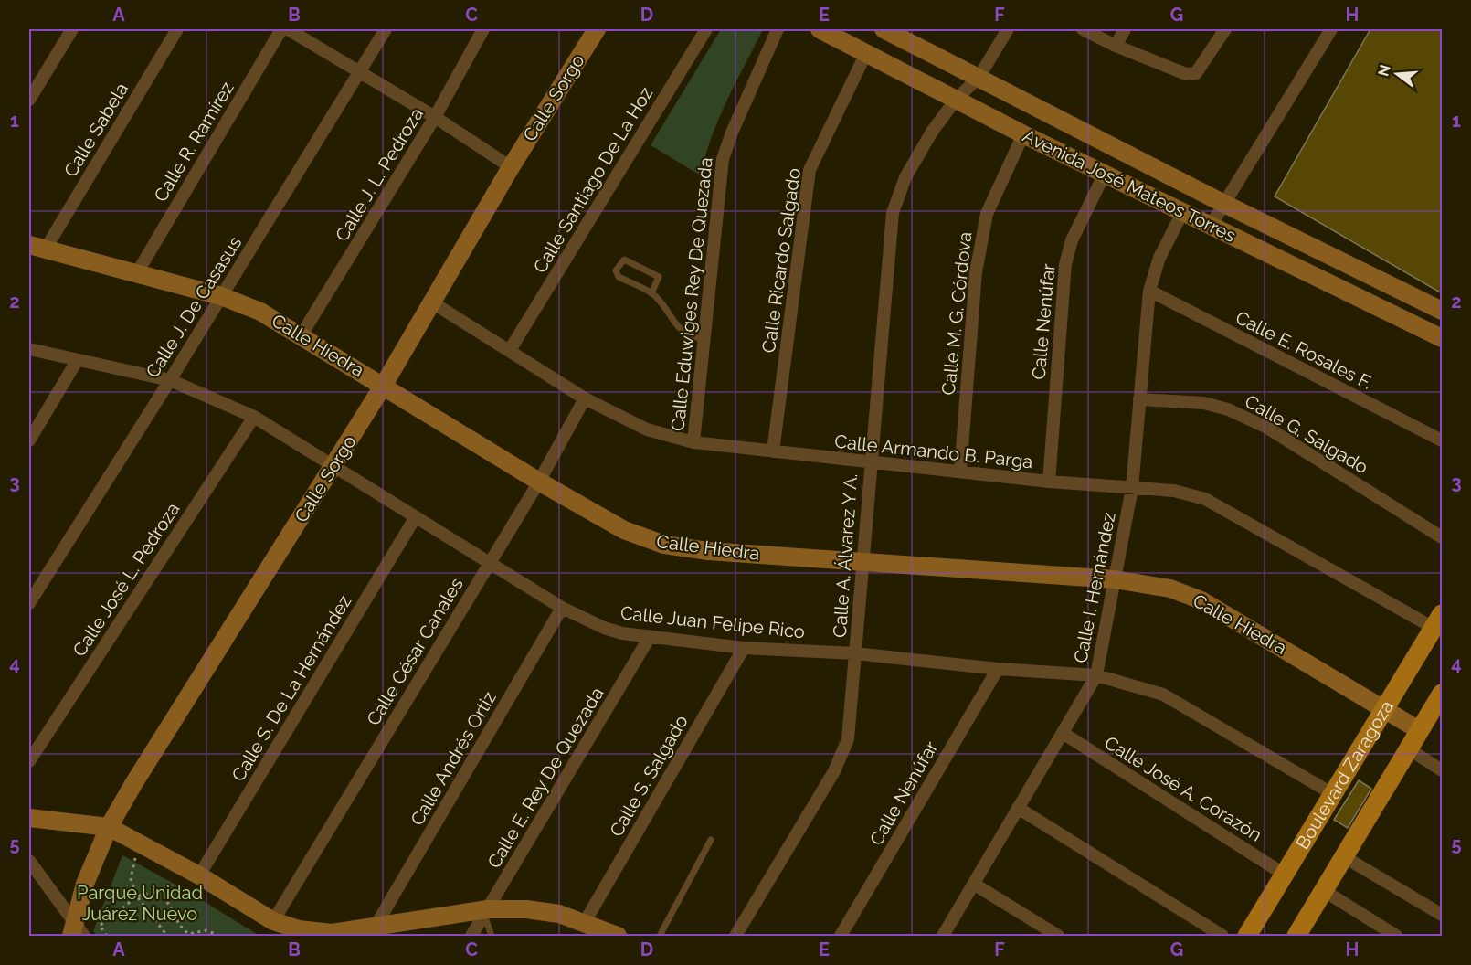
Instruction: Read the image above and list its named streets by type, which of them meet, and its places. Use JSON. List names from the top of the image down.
{
  "streets": {
    "main road": ["Boulevard Zaragoza"],
    "street": [
      "Calle Sorgo",
      "Calle Sabela",
      "Calle R. Ramírez",
      "Calle J. L. Pedroza",
      "Calle Santiago De La Hoz",
      "Avenida José Mateos Torres",
      "Calle Ricardo Salgado",
      "Calle Eduwiges Rey De Quezada",
      "Calle J. De Casasus",
      "Calle M. G. Córdova",
      "Calle Nenúfar",
      "Calle Hiedra",
      "Calle E. Rosales F.",
      "Calle G. Salgado",
      "Calle Armando B. Parga",
      "Calle A. Álvarez Y A.",
      "Calle José L. Pedroza",
      "Calle I. Hernández",
      "Calle Juan Felipe Rico",
      "Calle César Canales",
      "Calle S. De La Hernández",
      "Calle Andrés Ortiz",
      "Calle S. Salgado",
      "Calle E. Rey De Quezada",
      "Calle José A. Corazón"
    ]
  },
  "crossings": [
    ["Calle Sorgo", "Calle Hiedra"],
    ["Calle Sorgo", "Calle Armando B. Parga"],
    ["Calle Sorgo", "Calle Juan Felipe Rico"],
    ["Calle Sabela", "Calle Hiedra"],
    ["Calle R. Ramírez", "Calle Hiedra"],
    ["Calle J. L. Pedroza", "Calle Hiedra"],
    ["Calle Santiago De La Hoz", "Calle Armando B. Parga"],
    ["Avenida José Mateos Torres", "Calle Ricardo Salgado"],
    ["Avenida José Mateos Torres", "Calle M. G. Córdova"],
    ["Avenida José Mateos Torres", "Calle Nenúfar"],
    ["Avenida José Mateos Torres", "Calle A. Álvarez Y A."],
    ["Avenida José Mateos Torres", "Calle I. Hernández"],
    ["Calle Ricardo Salgado", "Calle Armando B. Parga"],
    ["Calle Eduwiges Rey De Quezada", "Calle Armando B. Parga"],
    ["Calle J. De Casasus", "Calle Hiedra"],
    ["Calle J. De Casasus", "Calle Juan Felipe Rico"],
    ["Calle M. G. Córdova", "Calle Armando B. Parga"],
    ["Calle Nenúfar", "Calle Armando B. Parga"],
    ["Calle Nenúfar", "Calle Juan Felipe Rico"],
    ["Calle Hiedra", "Calle A. Álvarez Y A."],
    ["Calle Hiedra", "Calle I. Hernández"],
    ["Calle Hiedra", "Calle César Canales"],
    ["Calle Hiedra", "Boulevard Zaragoza"],
    ["Calle E. Rosales F.", "Calle I. Hernández"],
    ["Calle G. Salgado", "Calle I. Hernández"],
    ["Calle Armando B. Parga", "Calle A. Álvarez Y A."],
    ["Calle Armando B. Parga", "Calle I. Hernández"],
    ["Calle Armando B. Parga", "Calle César Canales"],
    ["Calle Armando B. Parga", "Boulevard Zaragoza"],
    ["Calle A. Álvarez Y A.", "Calle Juan Felipe Rico"],
    ["Calle José L. Pedroza", "Calle Juan Felipe Rico"],
    ["Calle I. Hernández", "Calle Juan Felipe Rico"],
    ["Calle I. Hernández", "Calle José A. Corazón"],
    ["Calle Juan Felipe Rico", "Calle César Canales"],
    ["Calle Juan Felipe Rico", "Calle S. De La Hernández"],
    ["Calle Juan Felipe Rico", "Calle Andrés Ortiz"],
    ["Calle Juan Felipe Rico", "Calle S. Salgado"],
    ["Calle Juan Felipe Rico", "Boulevard Zaragoza"],
    ["Calle Juan Felipe Rico", "Calle E. Rey De Quezada"],
    ["Boulevard Zaragoza", "Calle José A. Corazón"]
  ],
  "parks": ["Parque Unidad Juárez Nuevo"],
  "north": "left",
  "grid": {
    "columns": [
      "A",
      "B",
      "C",
      "D",
      "E",
      "F",
      "G",
      "H"
    ],
    "rows": [
      "1",
      "2",
      "3",
      "4",
      "5"
    ]
  }
}
